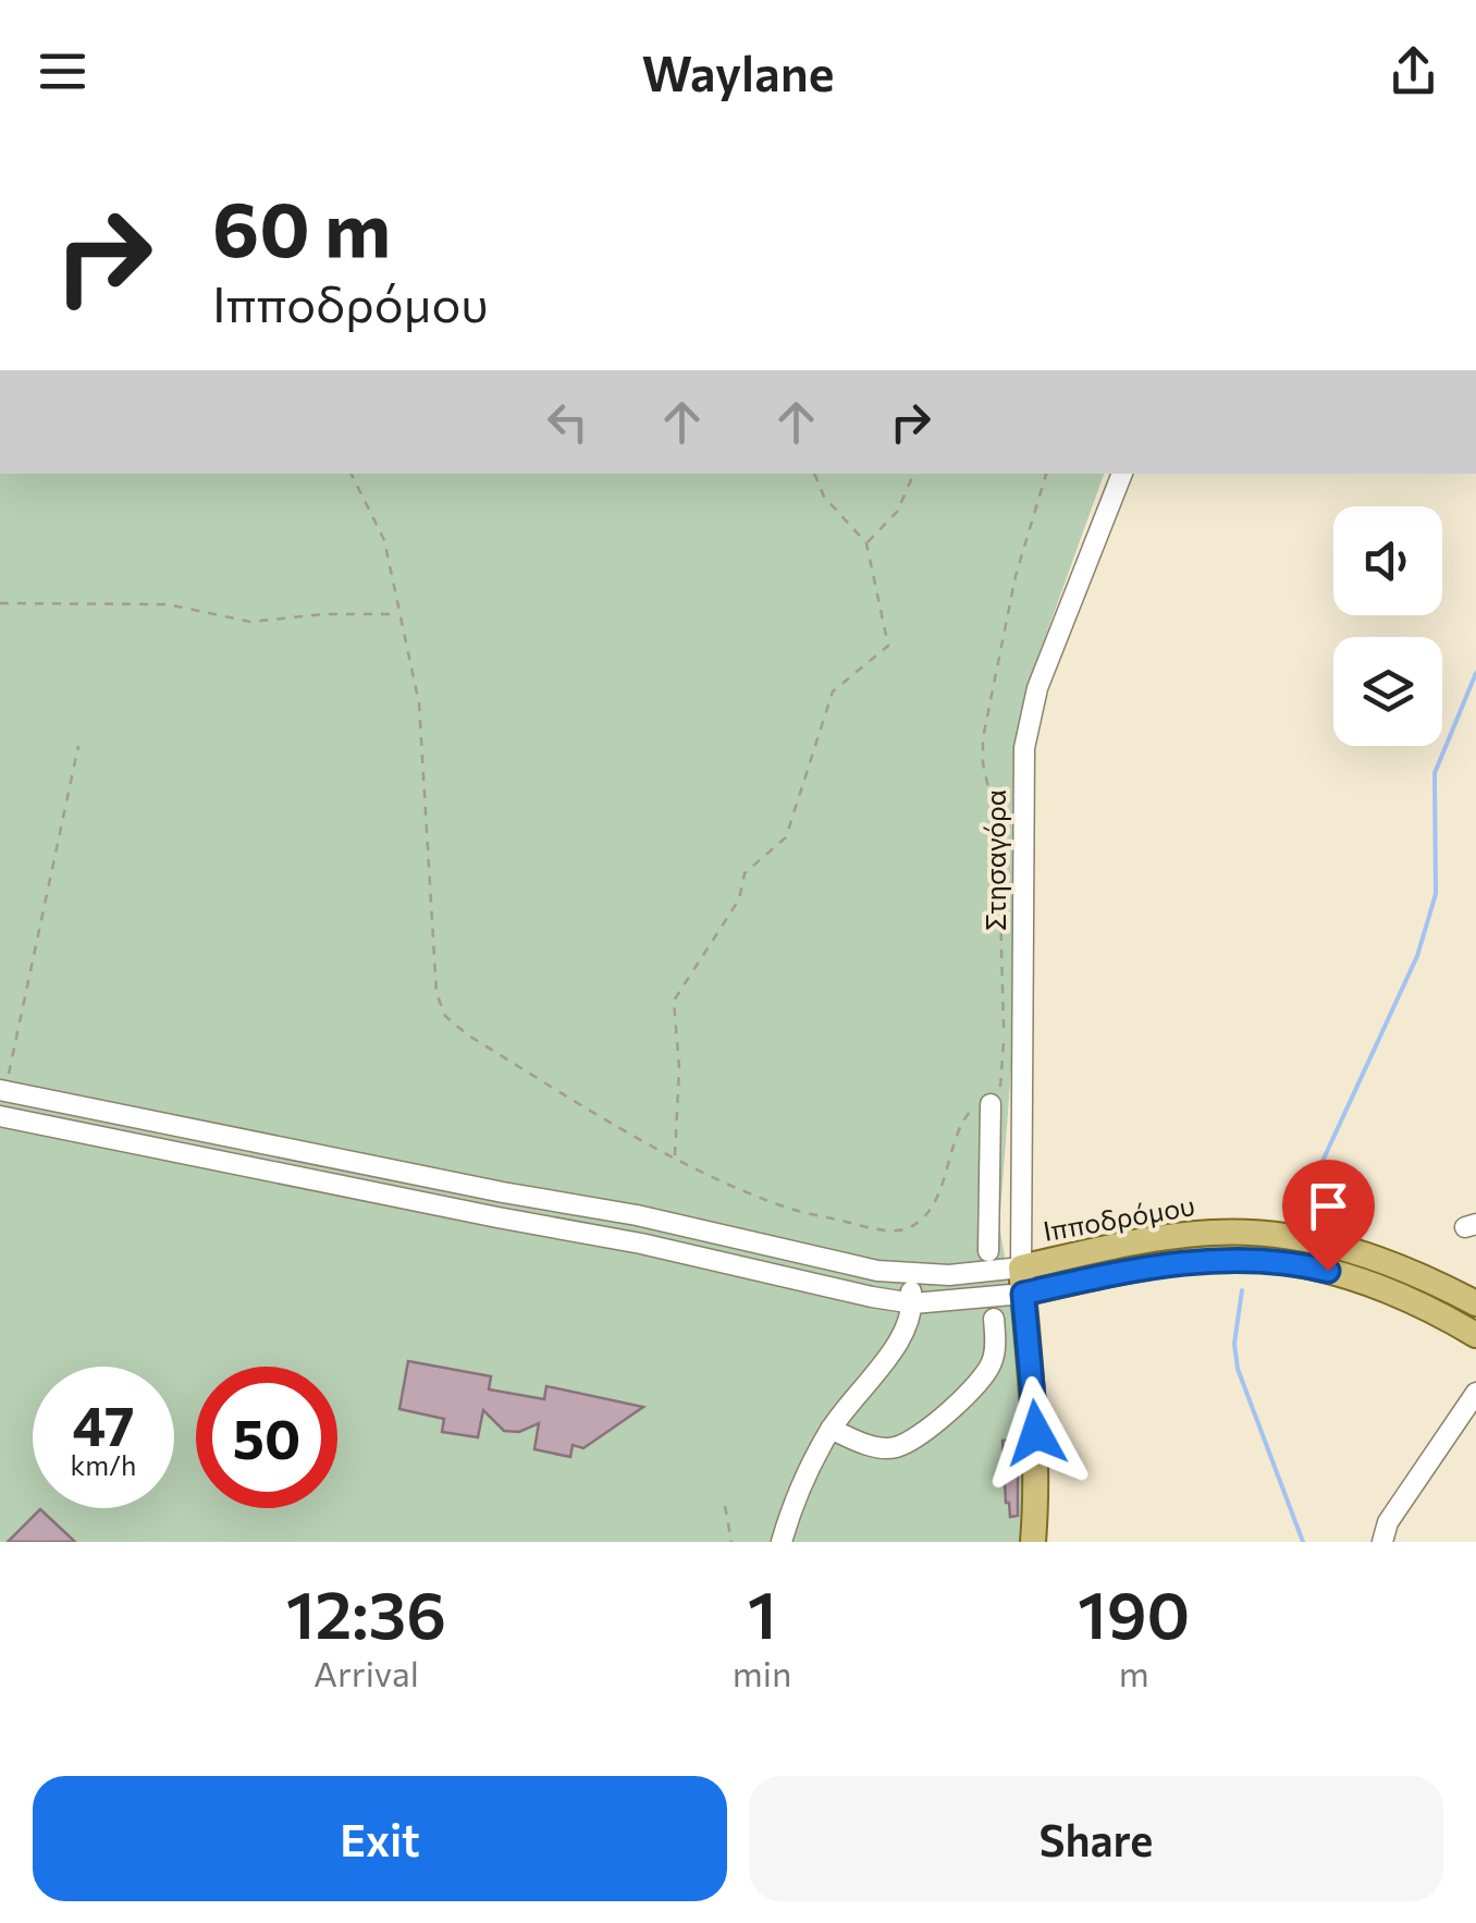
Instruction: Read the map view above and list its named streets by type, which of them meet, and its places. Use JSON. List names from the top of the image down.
{
  "streets": {
    "main road": ["Ιπποδρόμου"],
    "street": ["Στησαγόρα"]
  },
  "crossings": [
    ["Στησαγόρα", "Ιπποδρόμου"]
  ],
  "page": {
    "header": "Waylane",
    "turn": ["60 m", "Ιπποδρόμου"],
    "speed": "47 km/h",
    "limit": "50",
    "eta": [
      "12:36",
      "Arrival",
      "1",
      "min",
      "190",
      "m"
    ],
    "buttons": ["Exit", "Share"]
  }
}
